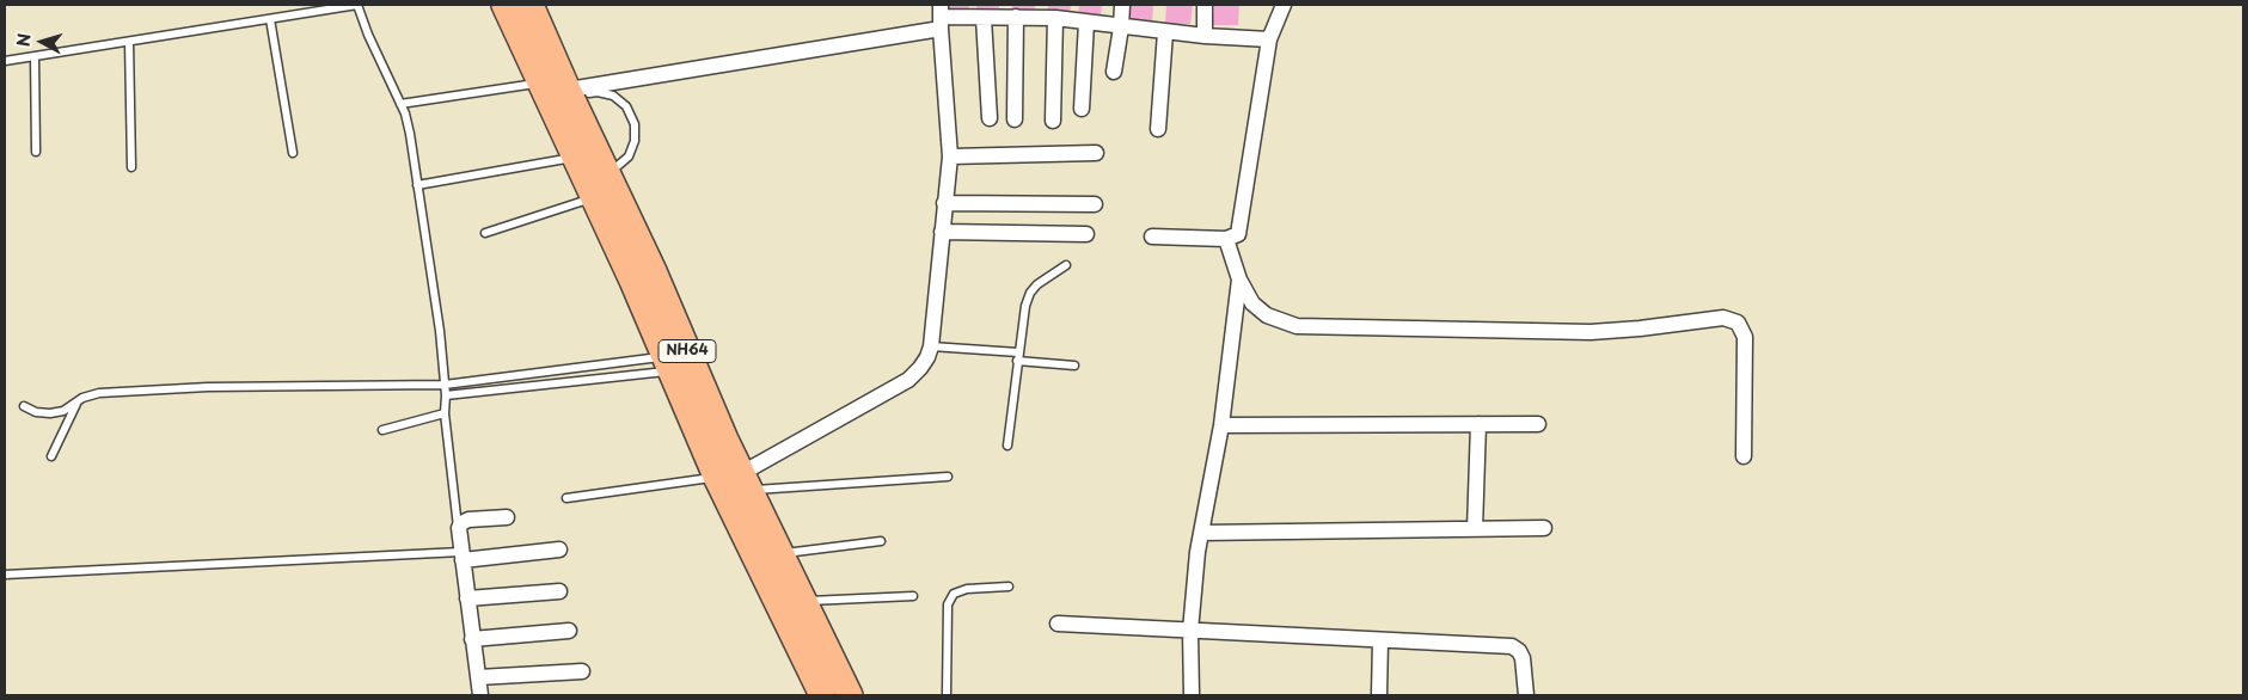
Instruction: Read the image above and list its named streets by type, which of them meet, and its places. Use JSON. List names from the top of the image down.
{
  "streets": {
    "highway": ["NH64"]
  },
  "north": "left"
}
